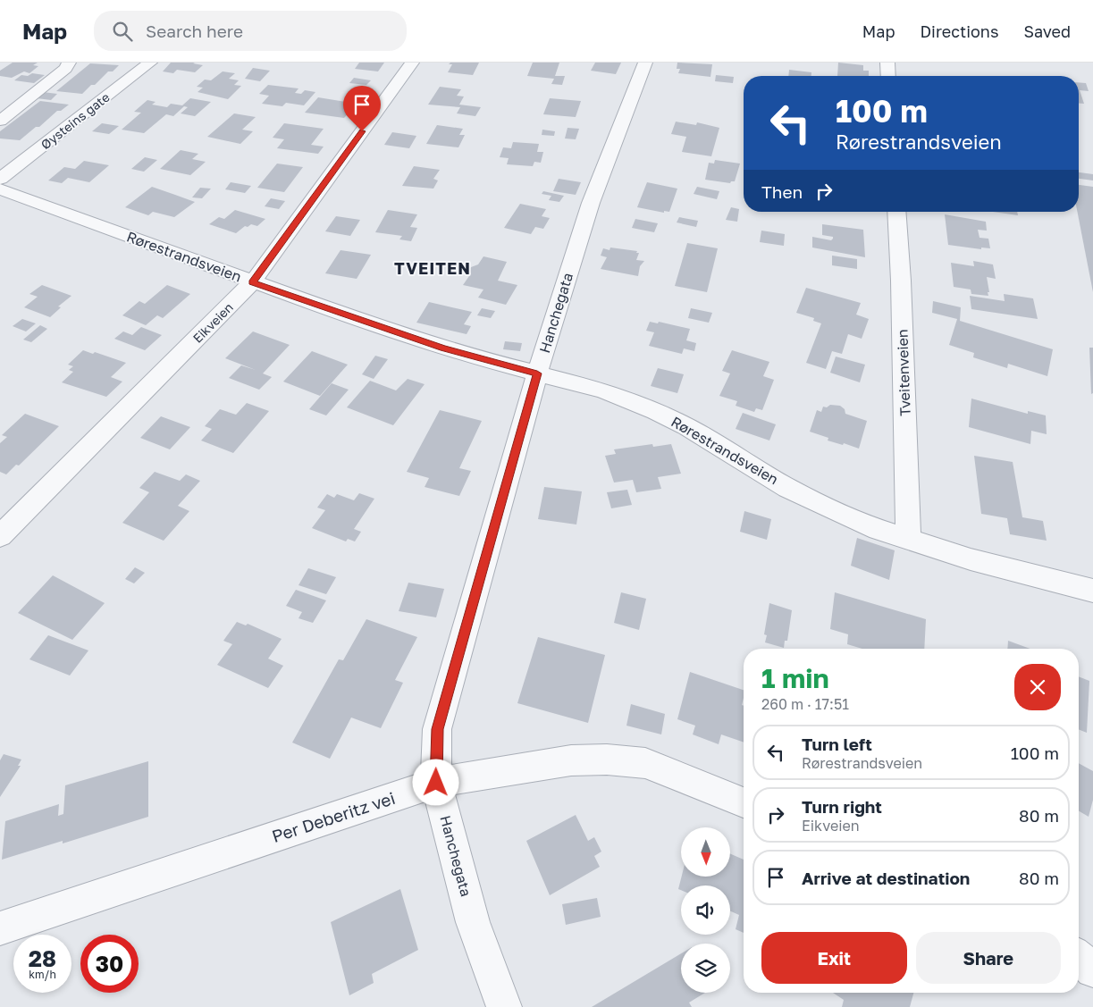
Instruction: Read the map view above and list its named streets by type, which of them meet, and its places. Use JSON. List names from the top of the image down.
{
  "streets": {
    "street": [
      "Øysteins gate",
      "Rørestrandsveien",
      "Hanchegata",
      "Eikveien",
      "Tveitenveien",
      "Per Deberitz vei"
    ]
  },
  "crossings": [
    ["Rørestrandsveien", "Hanchegata"],
    ["Rørestrandsveien", "Eikveien"],
    ["Rørestrandsveien", "Tveitenveien"],
    ["Hanchegata", "Per Deberitz vei"]
  ],
  "districts": ["TVEITEN"],
  "north": "bottom",
  "page": {
    "header": "Map",
    "search": "Search here",
    "nav": ["Map", "Directions", "Saved"],
    "turn": ["100 m", "Rørestrandsveien"],
    "then": "Then",
    "heading": ["1 min", "260 m · 17:51"],
    "list": [
      {
        "name": "Turn left",
        "note": "Rørestrandsveien",
        "value": "100 m"
      },
      {
        "name": "Turn right",
        "note": "Eikveien",
        "value": "80 m"
      },
      {
        "name": "Arrive at destination",
        "value": "80 m"
      }
    ],
    "buttons": ["Exit", "Share"],
    "speed": "28 km/h",
    "limit": "30"
  }
}
